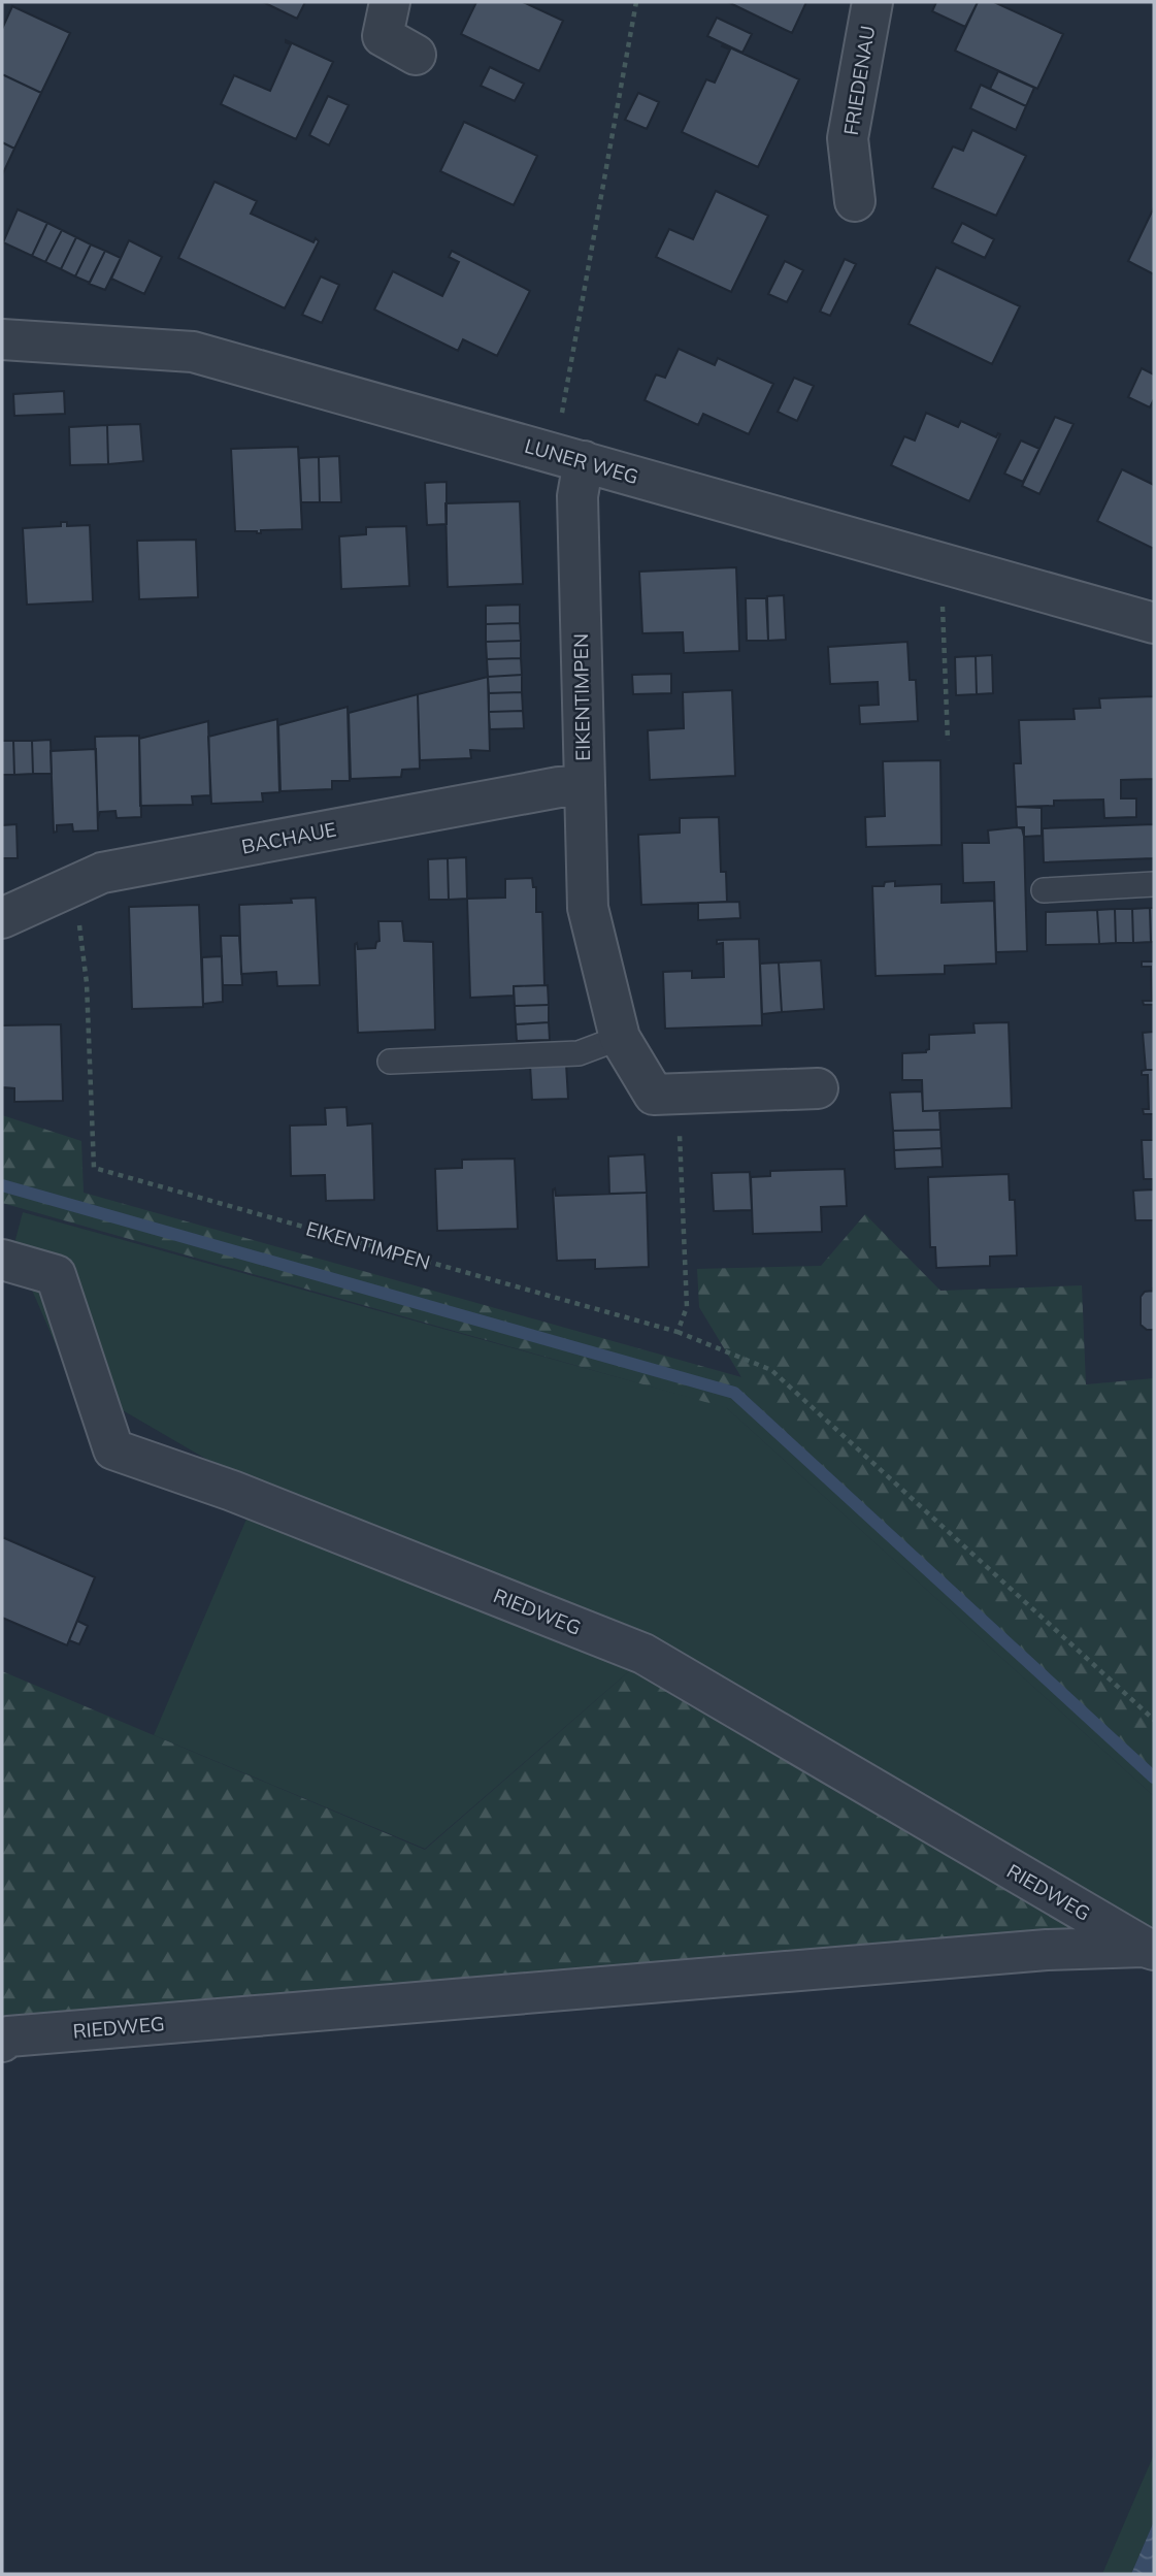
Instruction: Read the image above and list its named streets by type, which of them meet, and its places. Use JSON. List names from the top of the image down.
{
  "streets": {
    "street": [
      "FRIEDENAU",
      "LUNER WEG",
      "EIKENTIMPEN",
      "BACHAUE",
      "RIEDWEG"
    ]
  },
  "crossings": [
    ["LUNER WEG", "EIKENTIMPEN"],
    ["EIKENTIMPEN", "BACHAUE"]
  ]
}
